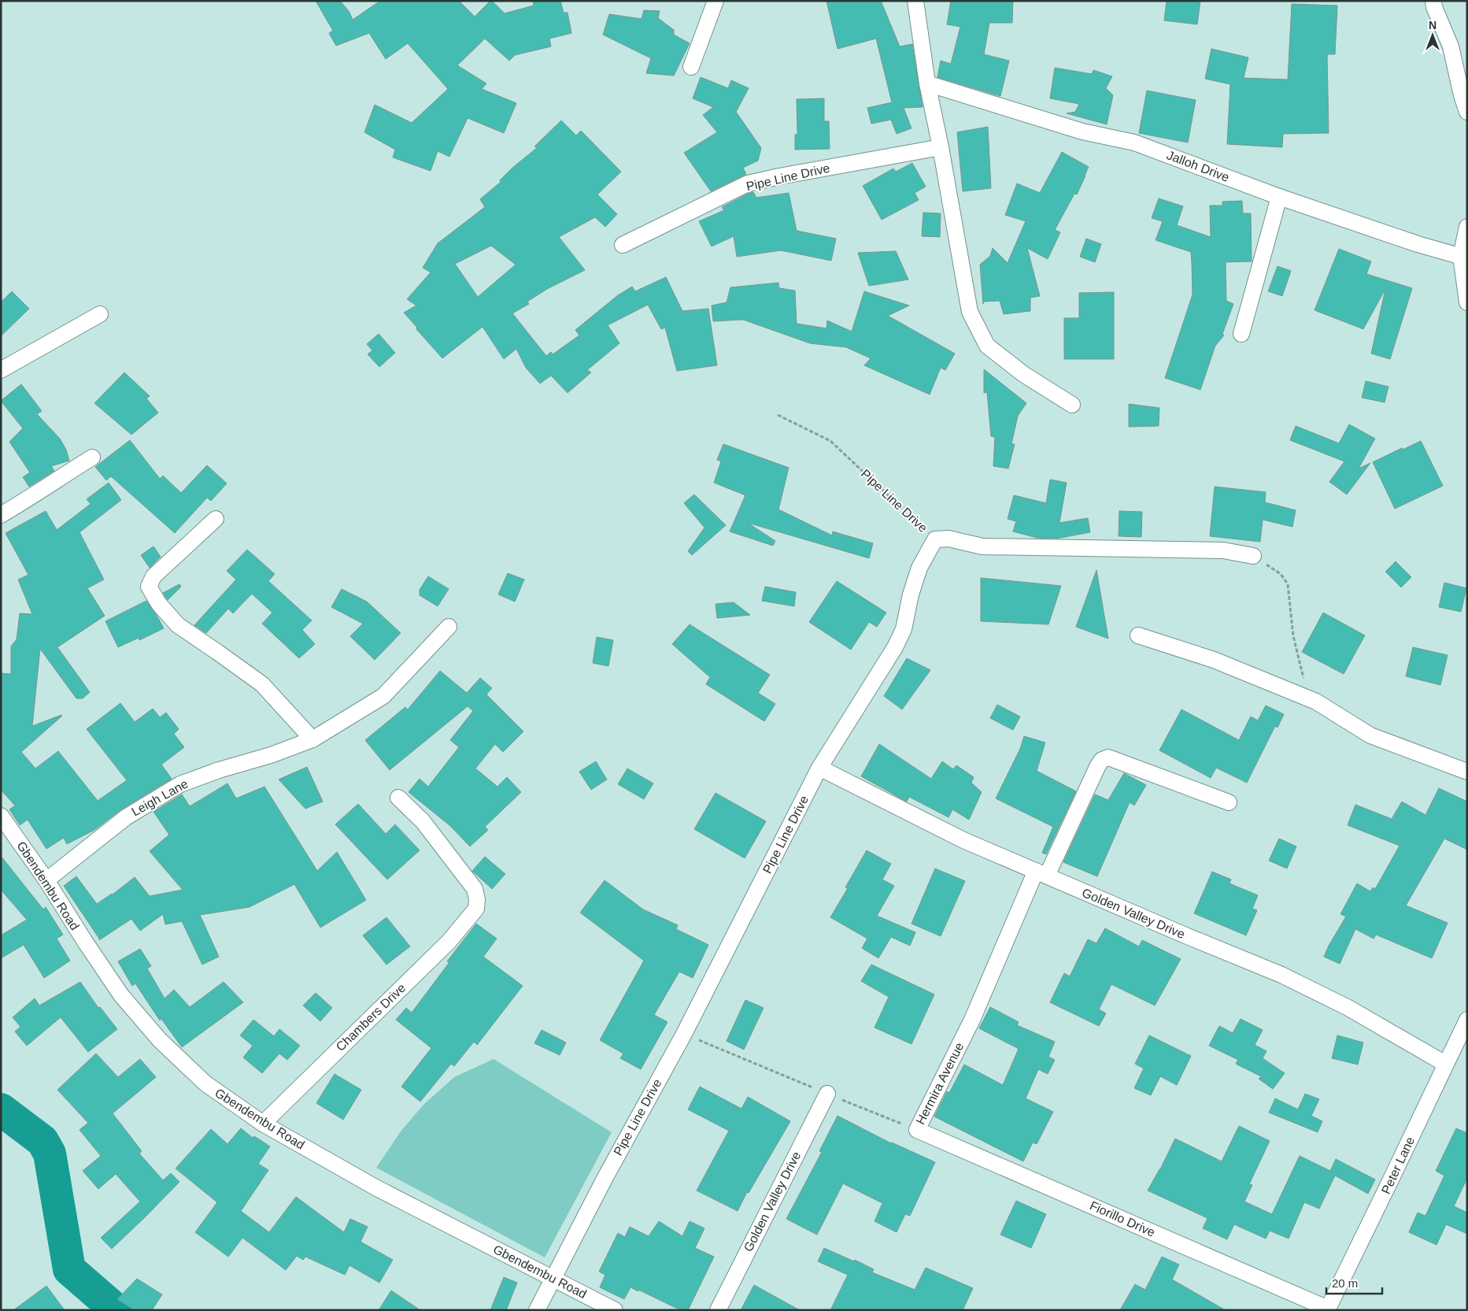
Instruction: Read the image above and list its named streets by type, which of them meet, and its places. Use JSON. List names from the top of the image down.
{
  "streets": {
    "street": [
      "Jalloh Drive",
      "Pipe Line Drive",
      "Leigh Lane",
      "Gbendembu Road",
      "Golden Valley Drive",
      "Chambers Drive",
      "Hermira Avenue",
      "Peter Lane",
      "Fiorillo Drive"
    ]
  },
  "crossings": [
    ["Pipe Line Drive", "Gbendembu Road"],
    ["Pipe Line Drive", "Golden Valley Drive"],
    ["Pipe Line Drive", "Hermira Avenue"],
    ["Leigh Lane", "Gbendembu Road"],
    ["Gbendembu Road", "Chambers Drive"],
    ["Golden Valley Drive", "Hermira Avenue"],
    ["Golden Valley Drive", "Peter Lane"],
    ["Hermira Avenue", "Fiorillo Drive"],
    ["Peter Lane", "Fiorillo Drive"]
  ],
  "scale_bar": "20 m",
  "north": "top"
}
